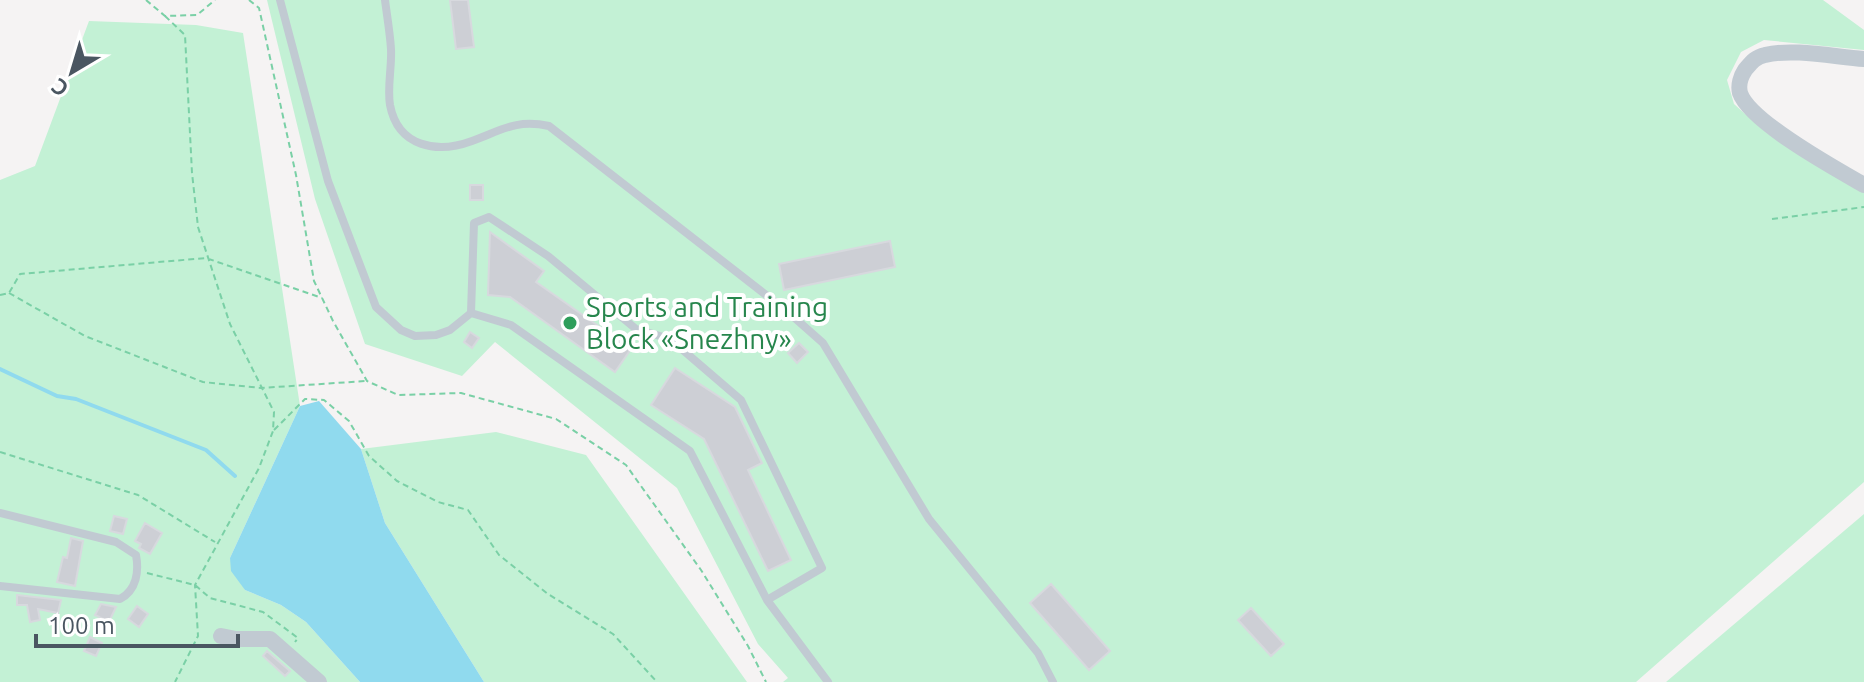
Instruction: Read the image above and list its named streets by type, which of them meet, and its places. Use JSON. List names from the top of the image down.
{
  "places": ["Sports and Training Block «Snezhny»"],
  "scale_bar": "100 m",
  "north": "bottom left"
}
